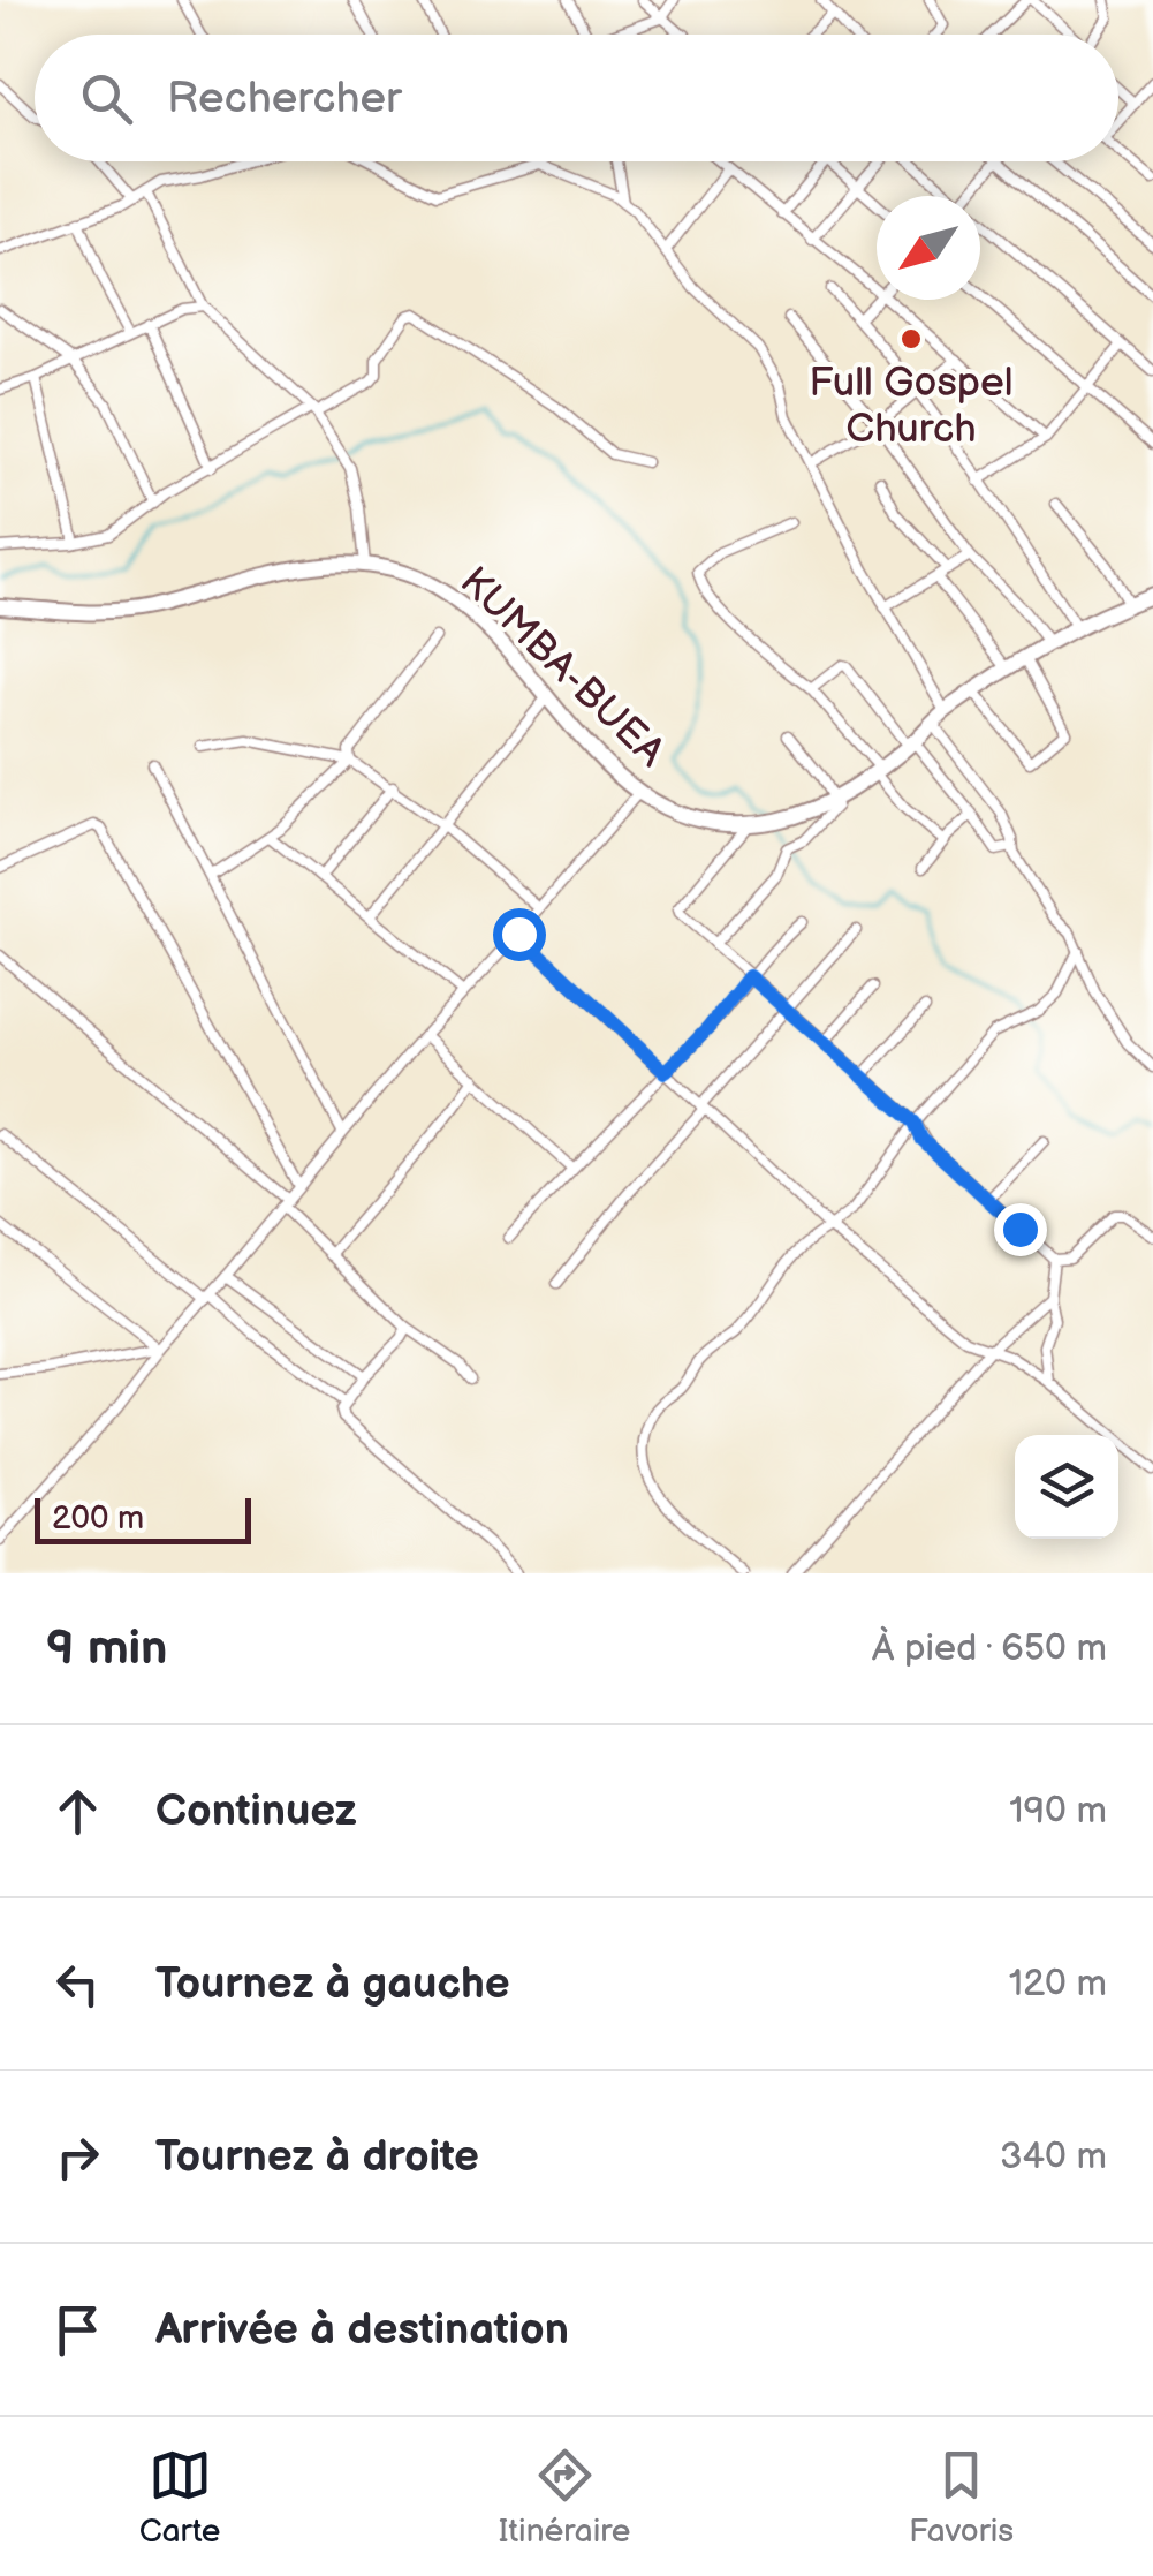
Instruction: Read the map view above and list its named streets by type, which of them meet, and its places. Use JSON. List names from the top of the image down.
{
  "streets": {
    "highway": ["KUMBA-BUEA"]
  },
  "places": ["Full Gospel Church"],
  "scale_bar": "200 m",
  "north": "bottom left",
  "page": {
    "search": "Rechercher",
    "scale": "200 m",
    "heading": ["9 min", "À pied · 650 m"],
    "list": [
      ["Continuez", "190 m"],
      ["Tournez à gauche", "120 m"],
      ["Tournez à droite", "340 m"],
      "Arrivée à destination"
    ],
    "nav": ["Carte", "Itinéraire", "Favoris"]
  }
}
